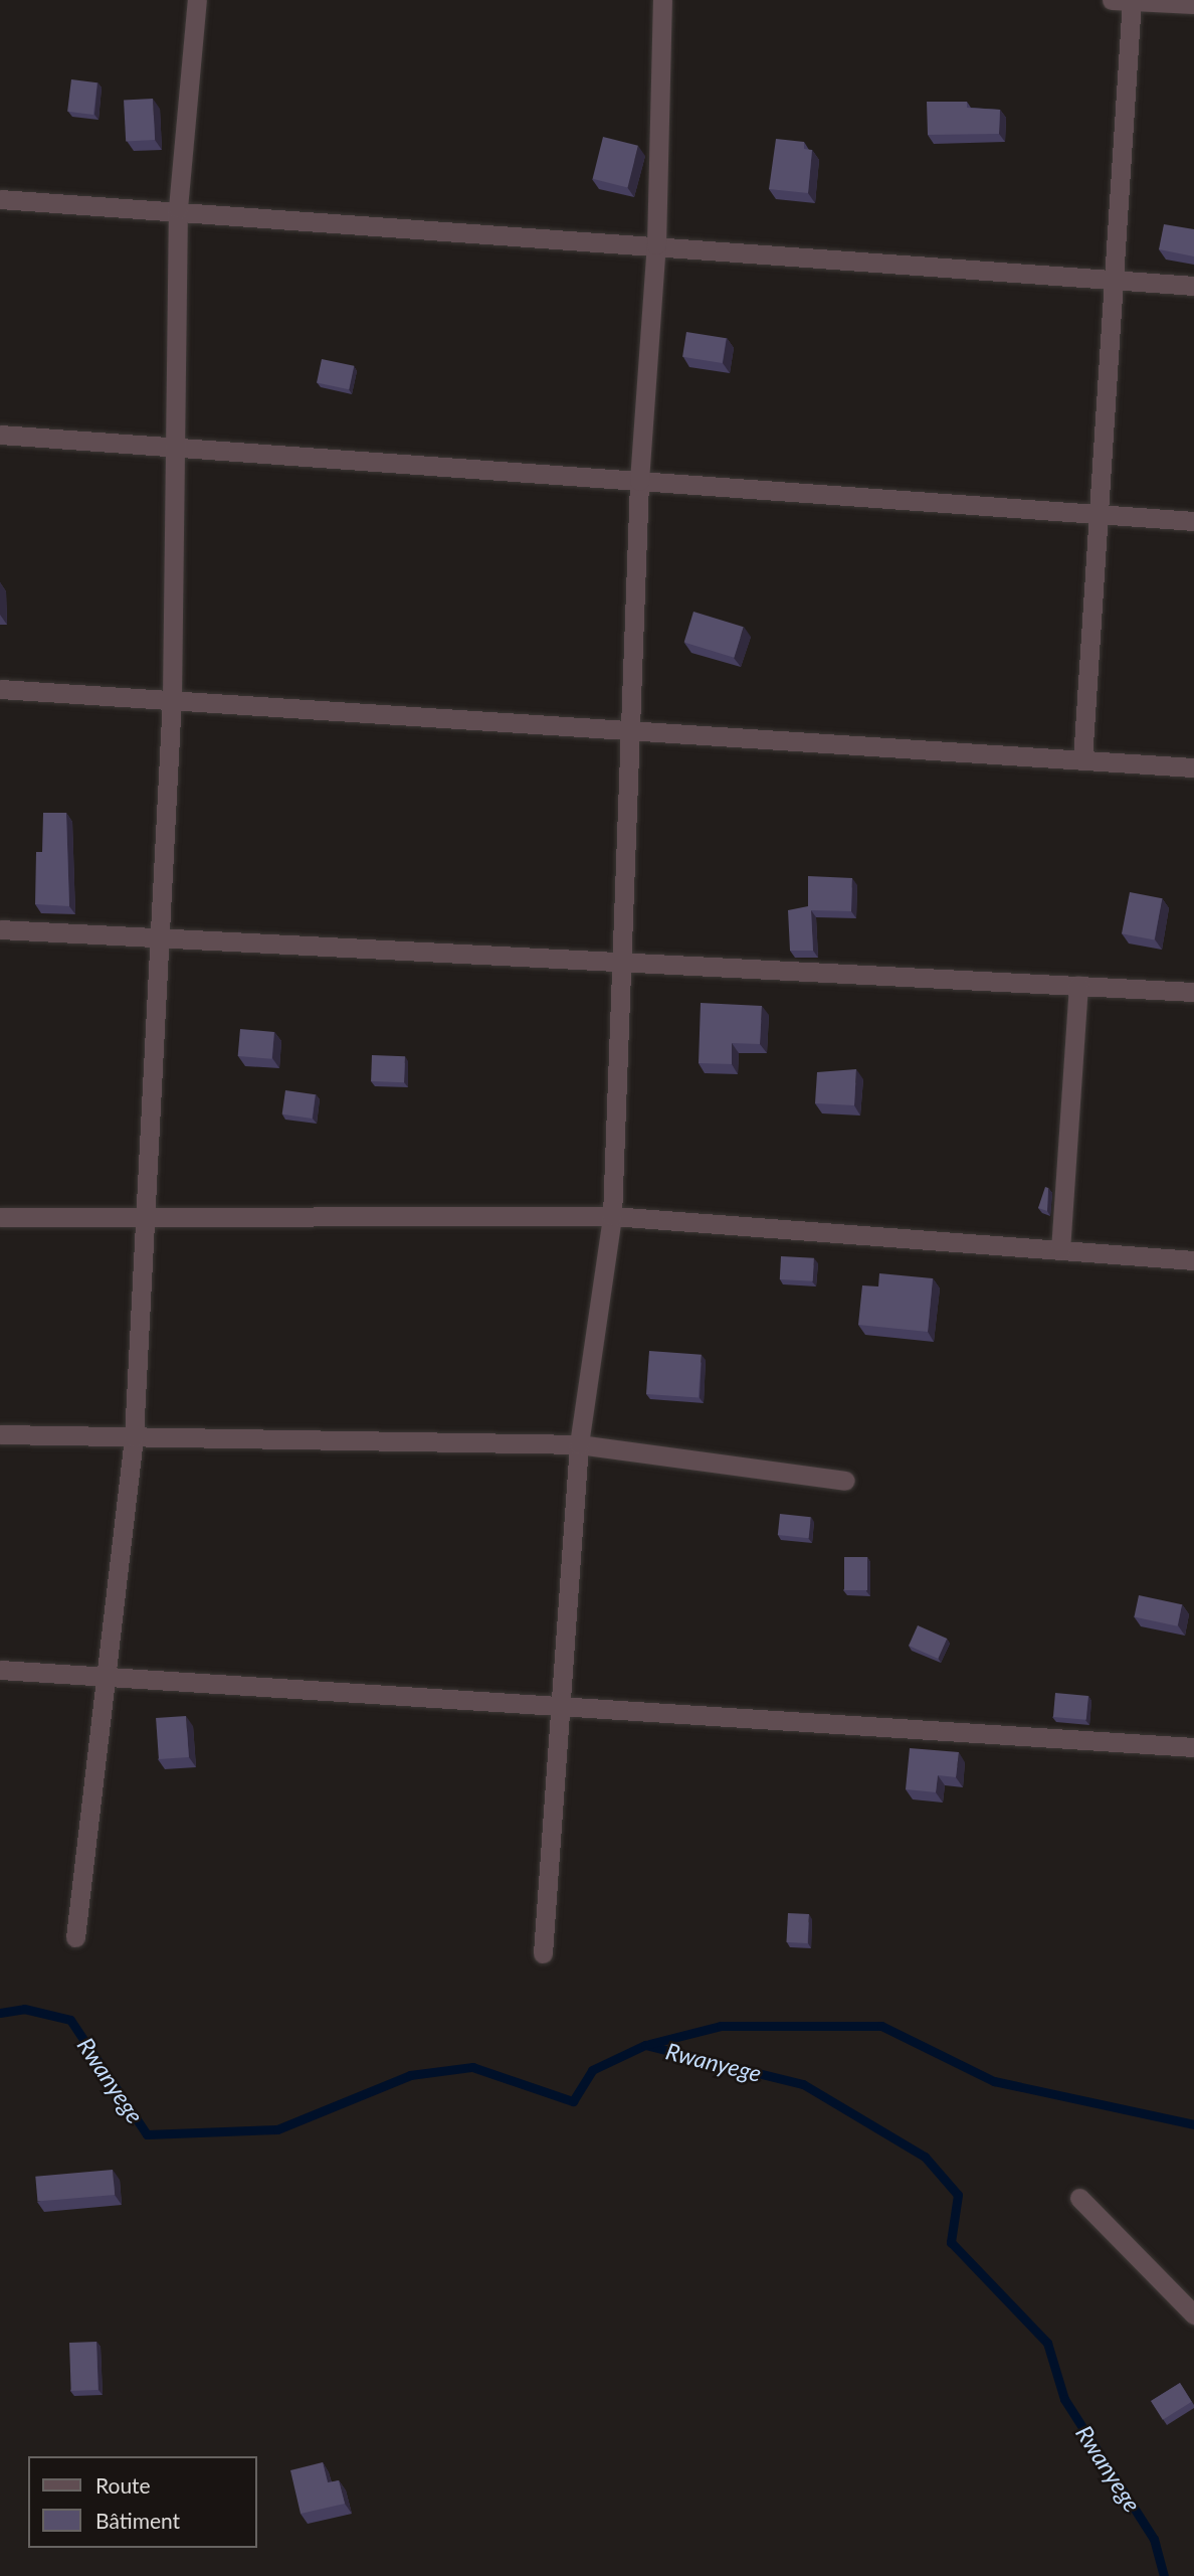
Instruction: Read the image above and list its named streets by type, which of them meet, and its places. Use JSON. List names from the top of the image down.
{
  "water": ["Rwanyege"],
  "legend": ["Route", "Bâtiment"]
}
